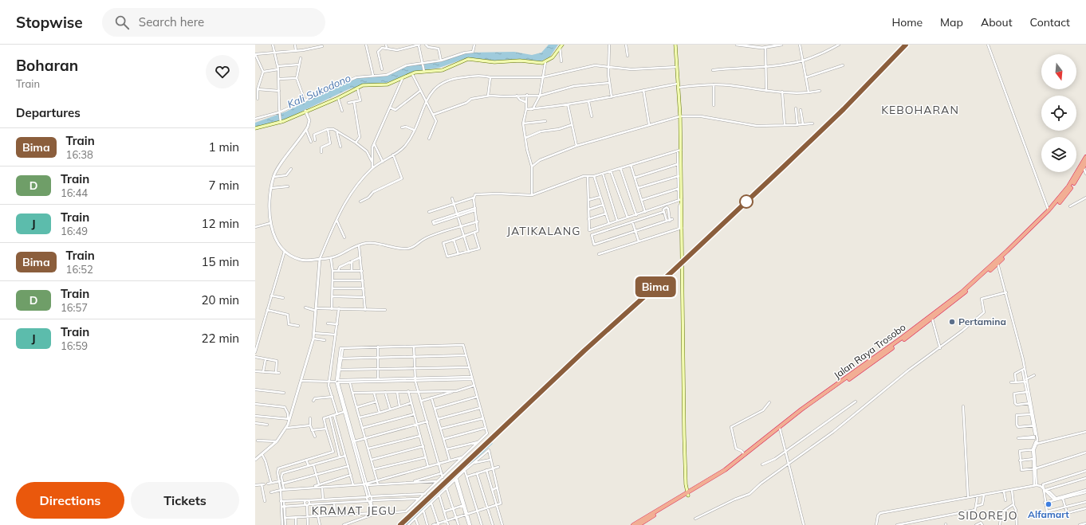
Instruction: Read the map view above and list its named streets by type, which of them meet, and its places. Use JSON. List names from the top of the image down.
{
  "streets": {
    "highway": ["Jalan Raya Trosobo"]
  },
  "districts": [
    "KEBOHARAN",
    "JATIKALANG",
    "KRAMAT JEGU",
    "SIDOREJO"
  ],
  "water": ["Kali Sukodono"],
  "places": ["Pertamina", "Alfamart"],
  "north": "bottom",
  "page": {
    "header": "Stopwise",
    "search": "Search here",
    "nav": [
      "Home",
      "Map",
      "About",
      "Contact"
    ],
    "heading": [
      ["Boharan", "Train"],
      "Departures"
    ],
    "on_map": "Bima",
    "list": [
      {
        "mark": "Bima",
        "name": "Train",
        "note": "16:38",
        "value": "1 min"
      },
      {
        "mark": "D",
        "name": "Train",
        "note": "16:44",
        "value": "7 min"
      },
      {
        "mark": "J",
        "name": "Train",
        "note": "16:49",
        "value": "12 min"
      },
      {
        "mark": "Bima",
        "name": "Train",
        "note": "16:52",
        "value": "15 min"
      },
      {
        "mark": "D",
        "name": "Train",
        "note": "16:57",
        "value": "20 min"
      },
      {
        "mark": "J",
        "name": "Train",
        "note": "16:59",
        "value": "22 min"
      }
    ],
    "buttons": ["Directions", "Tickets"]
  }
}
